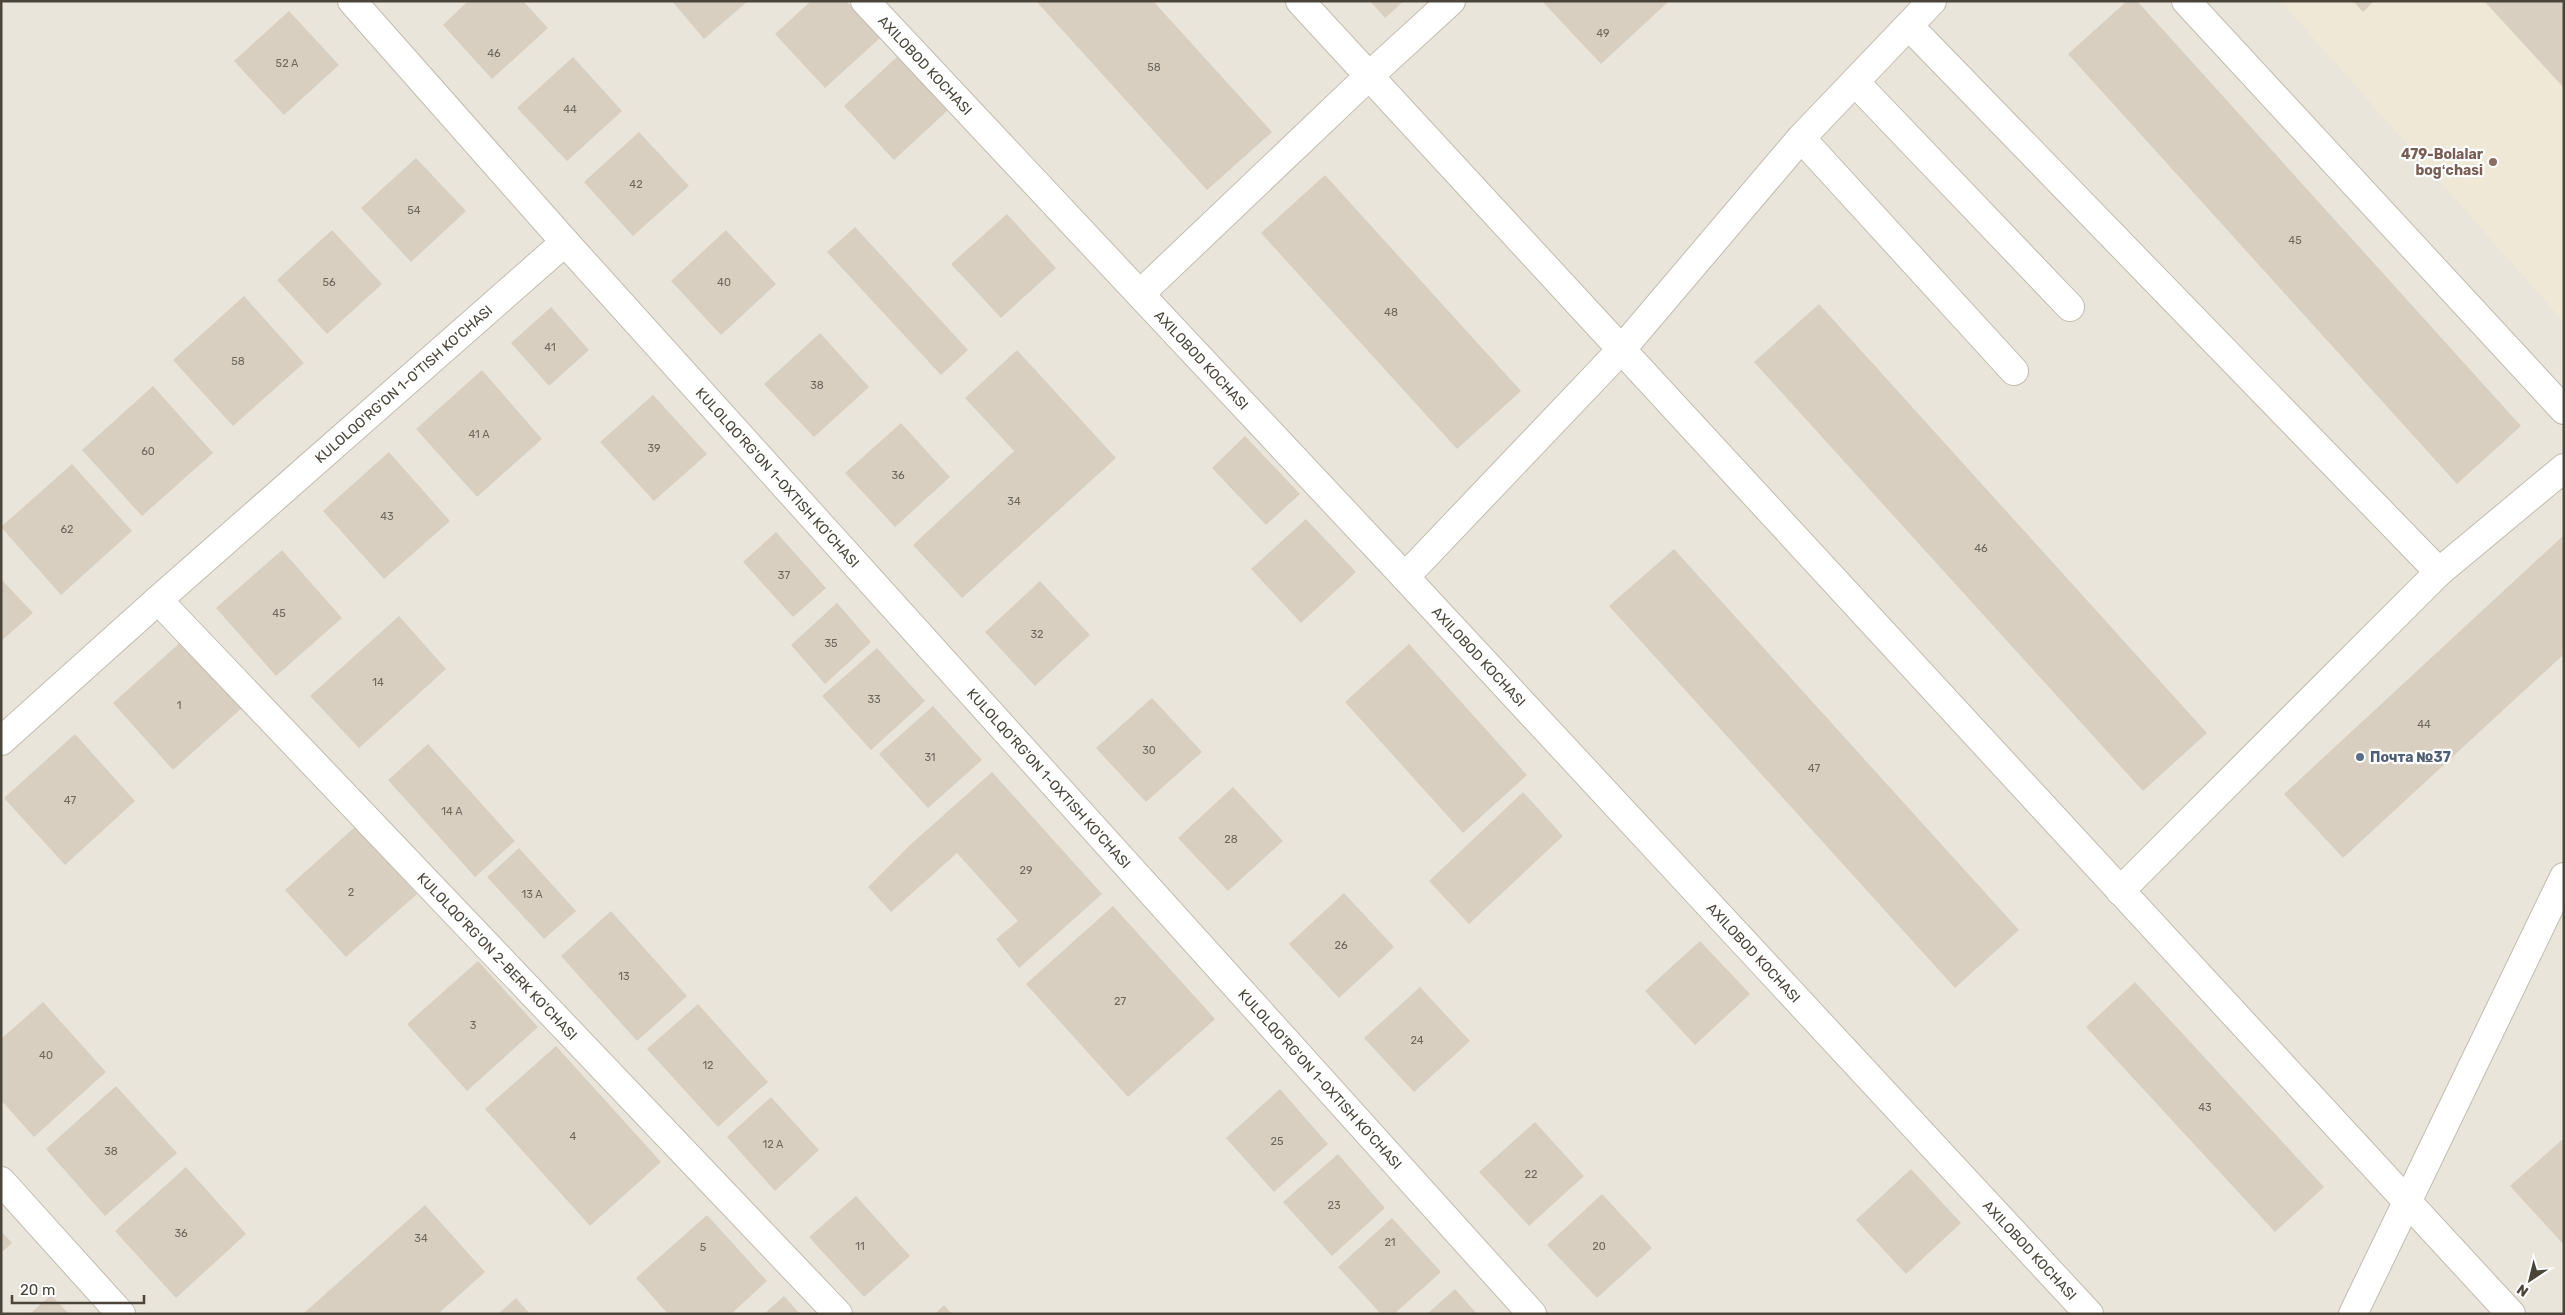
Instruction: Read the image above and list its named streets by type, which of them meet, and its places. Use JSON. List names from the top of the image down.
{
  "streets": {
    "street": [
      "AXILOBOD KOCHASI",
      "KULOLQO'RG'ON 1-O'TISH KO'CHASI",
      "KULOLQO'RG'ON 1-OXTISH KO'CHASI",
      "KULOLQO'RG'ON 2-BERK KO'CHASI"
    ]
  },
  "crossings": [
    ["KULOLQO'RG'ON 1-O'TISH KO'CHASI", "KULOLQO'RG'ON 1-OXTISH KO'CHASI"],
    ["KULOLQO'RG'ON 1-O'TISH KO'CHASI", "KULOLQO'RG'ON 2-BERK KO'CHASI"]
  ],
  "places": ["479-Bolalar bogʻchasi", "Почта №37"],
  "house_numbers": [
    "49",
    "46",
    "52 A",
    "58",
    "44",
    "42",
    "54",
    "45",
    "56",
    "40",
    "48",
    "41",
    "58",
    "38",
    "41 A",
    "39",
    "60",
    "36",
    "34",
    "43",
    "62",
    "46",
    "37",
    "45",
    "32",
    "35",
    "14",
    "33",
    "1",
    "44",
    "30",
    "31",
    "47",
    "47",
    "14 A",
    "28",
    "29",
    "2",
    "13 A",
    "26",
    "13",
    "27",
    "3",
    "24",
    "40",
    "12",
    "43",
    "4",
    "25",
    "12 A",
    "38",
    "22",
    "23",
    "36",
    "34",
    "21",
    "11",
    "20",
    "5"
  ],
  "scale_bar": "20 m",
  "north": "bottom left"
}
